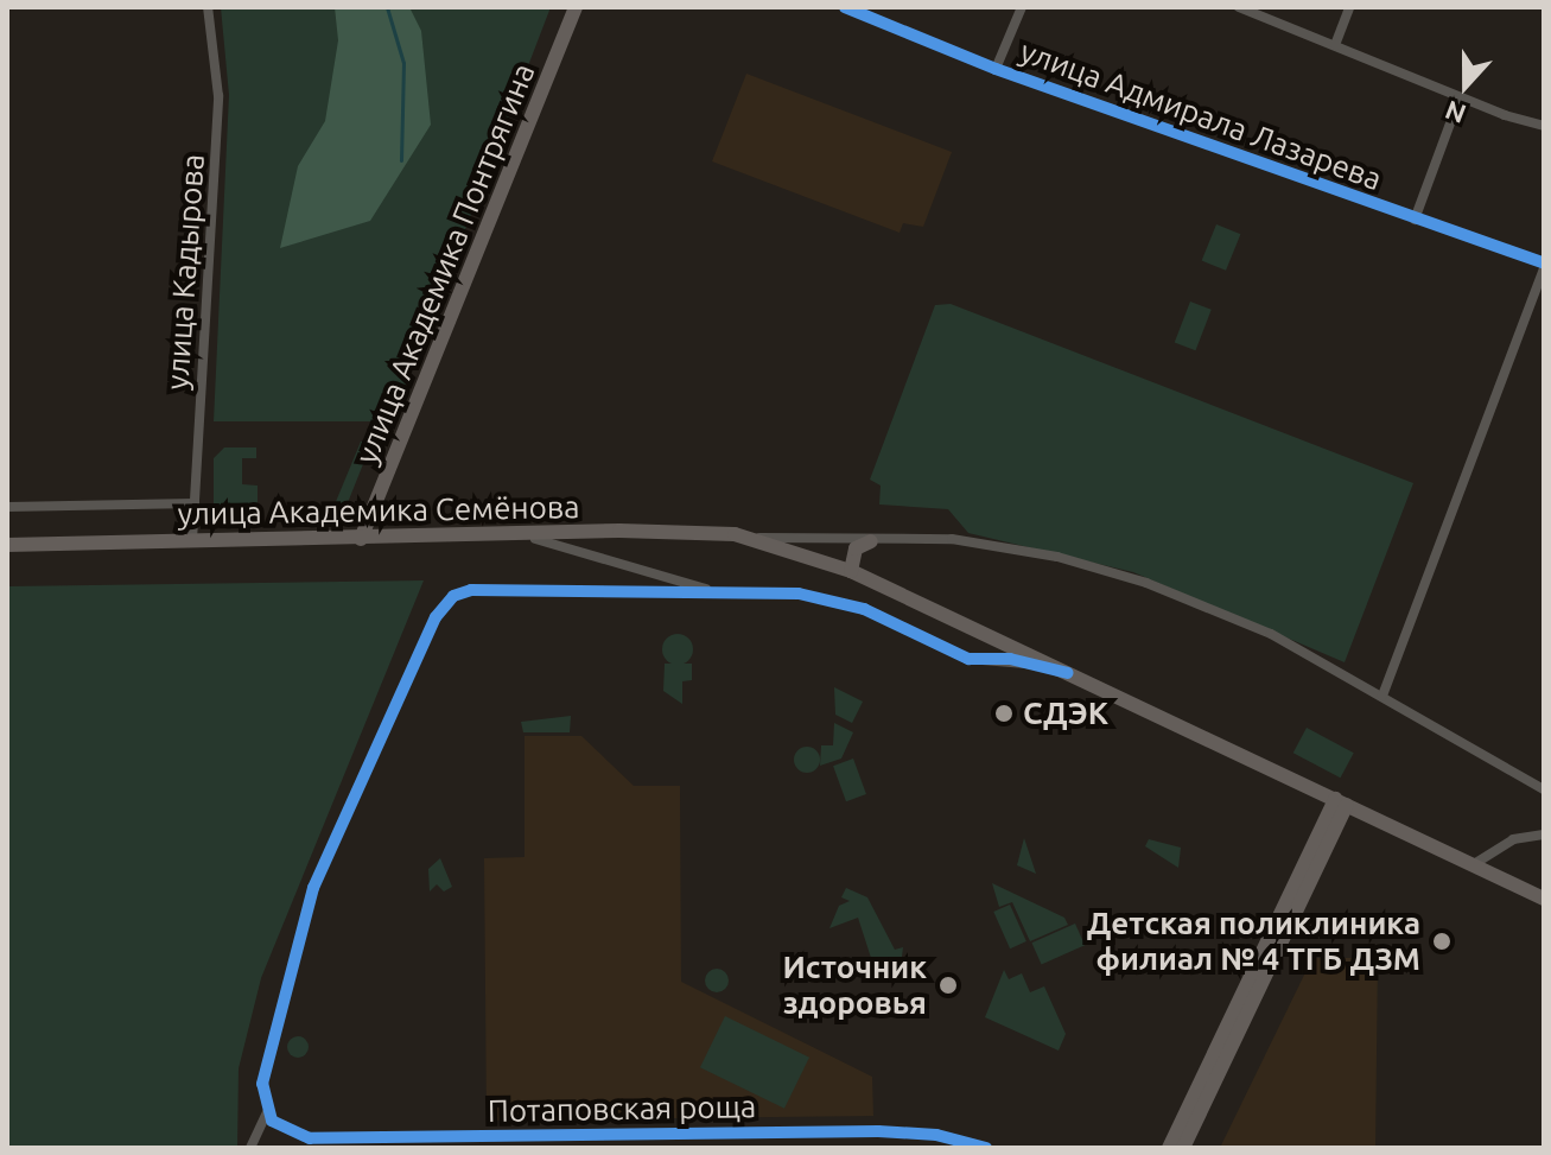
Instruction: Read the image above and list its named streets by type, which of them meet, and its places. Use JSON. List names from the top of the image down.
{
  "streets": {
    "main road": ["улица Академика Понтрягина", "улица Академика Семёнова"],
    "street": ["улица Адмирала Лазарева", "улица Кадырова", "Потаповская роща"]
  },
  "crossings": [
    ["улица Адмирала Лазарева", "улица Академика Семёнова"],
    ["улица Академика Понтрягина", "улица Академика Семёнова"],
    ["улица Кадырова", "улица Академика Семёнова"]
  ],
  "places": ["СДЭК", "Детская поликлиника филиал № 4 ТГБ ДЗМ", "Источник здоровья"],
  "north": "bottom"
}
